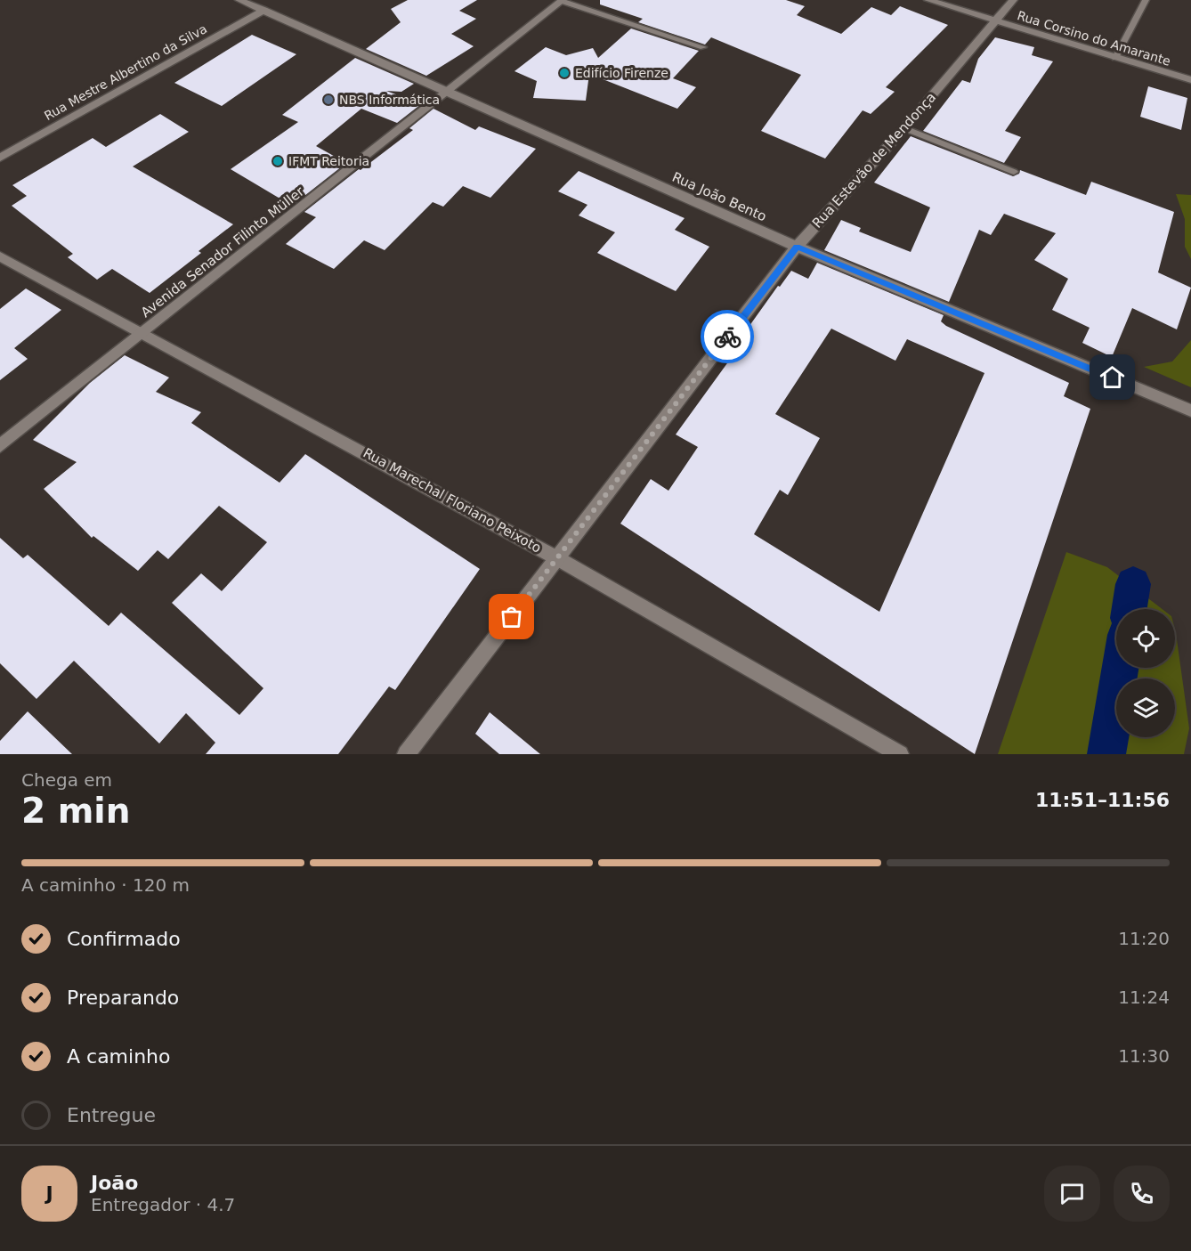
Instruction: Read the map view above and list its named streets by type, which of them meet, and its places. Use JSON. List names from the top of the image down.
{
  "streets": {
    "street": [
      "Rua Corsino do Amarante",
      "Rua Mestre Albertino da Silva",
      "Rua Estevão de Mendonça",
      "Rua João Bento",
      "Avenida Senador Filinto Müller",
      "Rua Marechal Floriano Peixoto"
    ]
  },
  "crossings": [
    ["Rua Corsino do Amarante", "Rua Estevão de Mendonça"],
    ["Rua Mestre Albertino da Silva", "Rua João Bento"],
    ["Rua Estevão de Mendonça", "Rua João Bento"],
    ["Rua Estevão de Mendonça", "Rua Marechal Floriano Peixoto"],
    ["Rua João Bento", "Avenida Senador Filinto Müller"],
    ["Avenida Senador Filinto Müller", "Rua Marechal Floriano Peixoto"]
  ],
  "places": ["Edifício Firenze", "NBS Informática", "IFMT Reitoria"],
  "page": {
    "heading": ["2 min", "Chega em", "11:51–11:56"],
    "panel": ["João", "Entregador · 4.7"],
    "bar": "A caminho · 120 m",
    "list": [
      ["Confirmado", "11:20"],
      ["Preparando", "11:24"],
      ["A caminho", "11:30"],
      "Entregue"
    ],
    "round": "J"
  }
}
